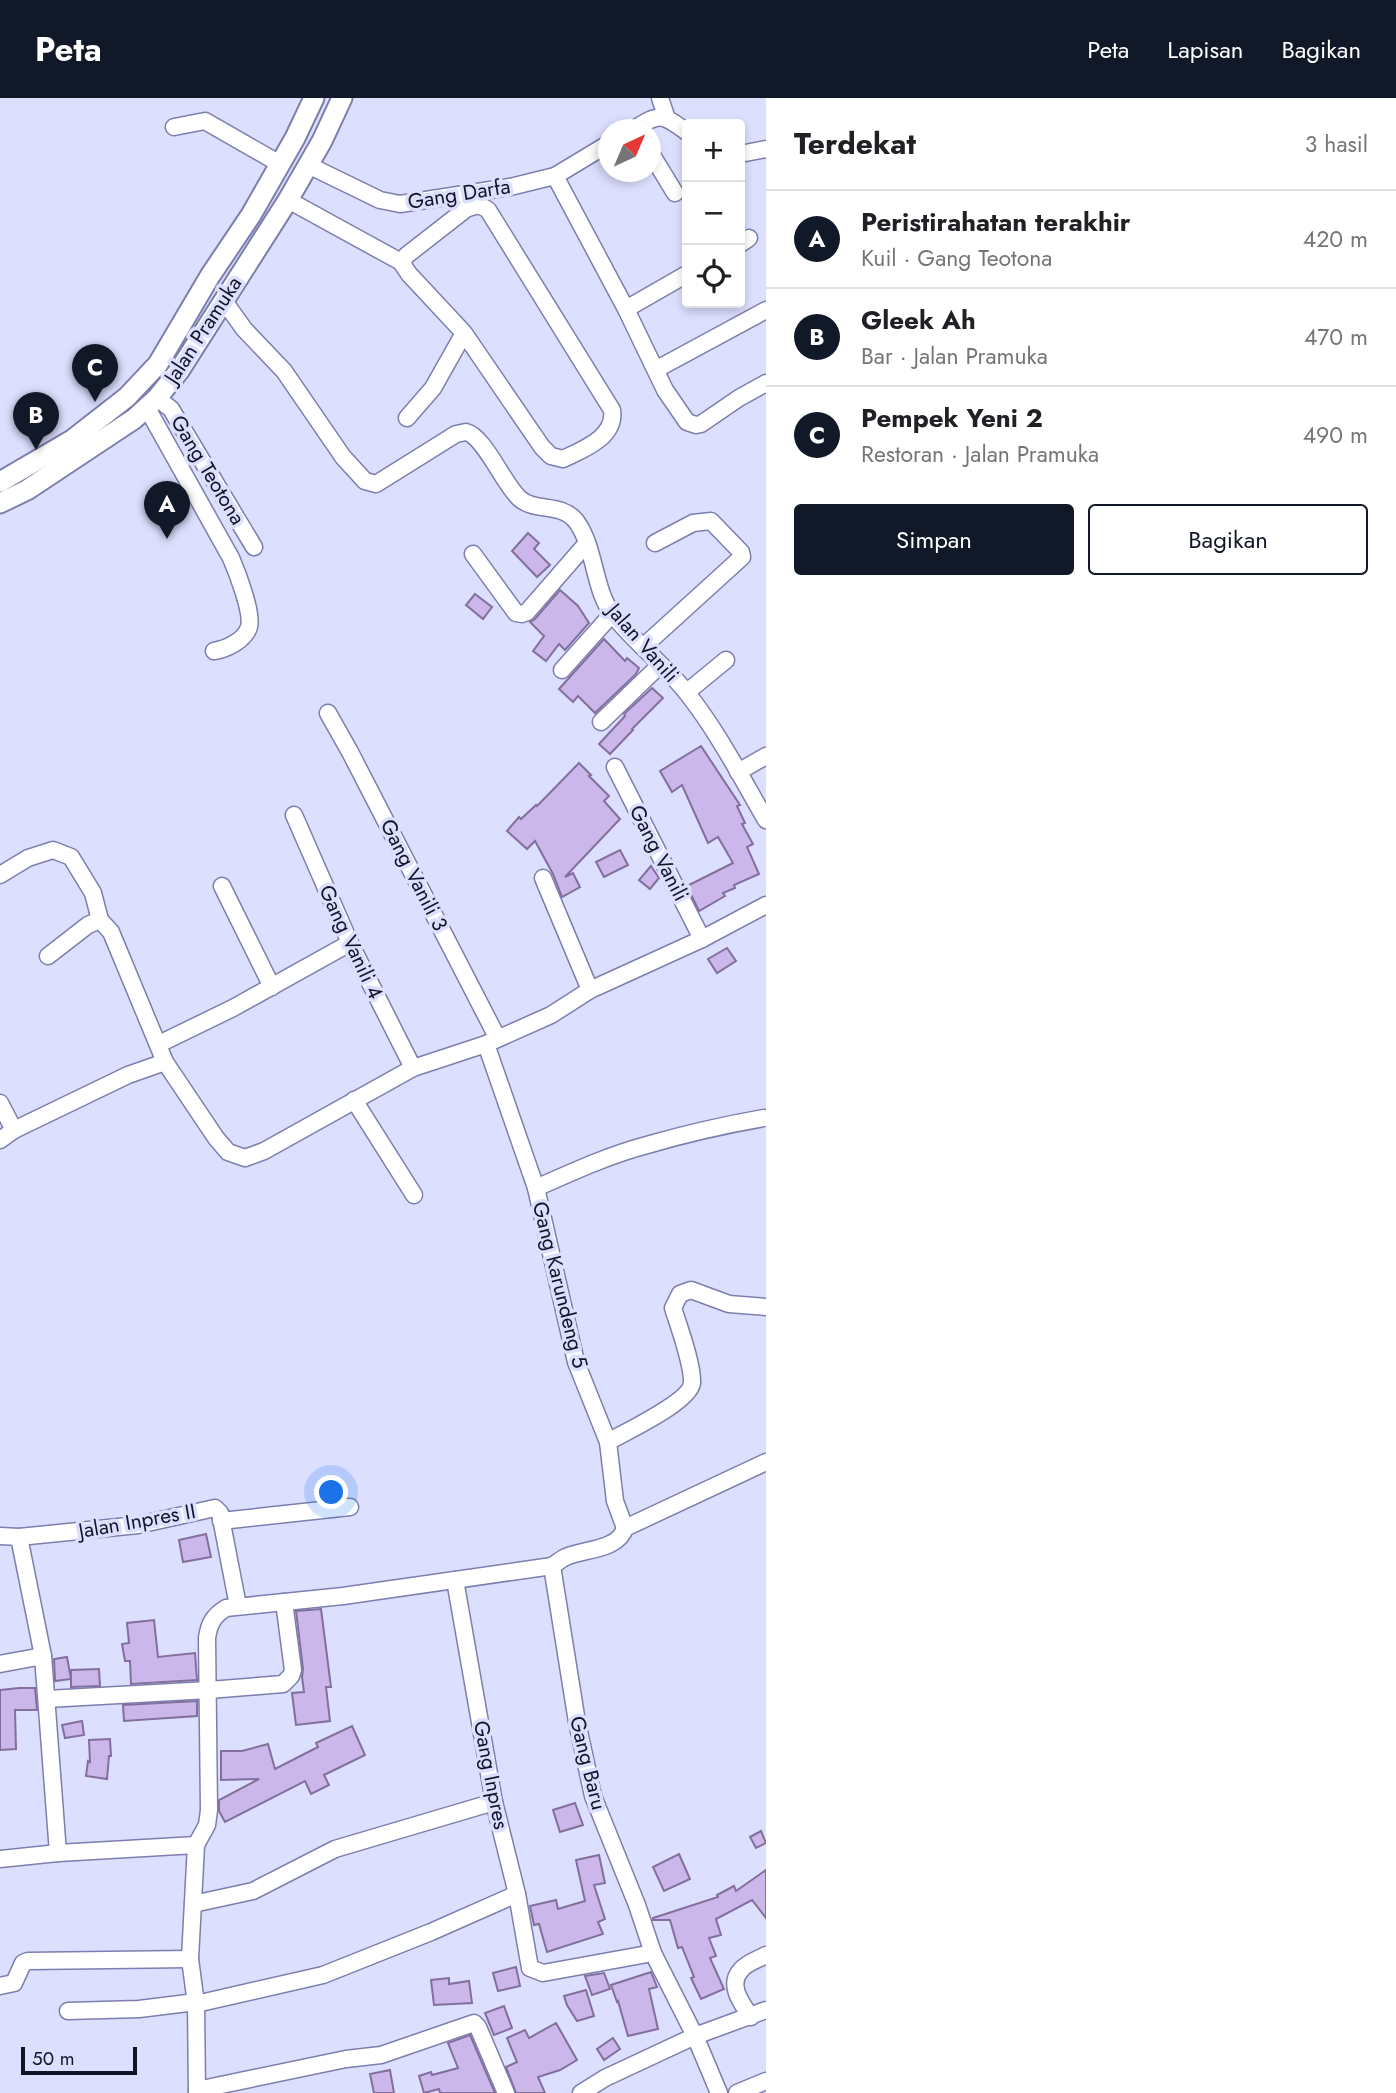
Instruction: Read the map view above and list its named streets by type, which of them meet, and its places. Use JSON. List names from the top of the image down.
{
  "streets": {
    "main road": ["Jalan Pramuka"],
    "street": [
      "Gang Darfa",
      "Gang Teotona",
      "Jalan Vanili",
      "Gang Vanili",
      "Gang Vanili 3",
      "Gang Vanili 4",
      "Gang Karundeng 5",
      "Jalan Inpres II",
      "Gang Baru",
      "Gang Inpres"
    ]
  },
  "crossings": [
    ["Gang Darfa", "Jalan Pramuka"],
    ["Jalan Pramuka", "Gang Teotona"],
    ["Jalan Pramuka", "Jalan Vanili"],
    ["Gang Vanili 3", "Gang Karundeng 5"],
    ["Gang Baru", "Gang Inpres"]
  ],
  "scale_bar": "50 m",
  "north": "top right",
  "page": {
    "header": "Peta",
    "nav": ["Peta", "Lapisan", "Bagikan"],
    "heading": ["Terdekat", "3 hasil"],
    "map_buttons": ["+", "−"],
    "list": [
      {
        "mark": "A",
        "name": "Peristirahatan terakhir",
        "note": "Kuil · Gang Teotona",
        "value": "420 m"
      },
      {
        "mark": "B",
        "name": "Gleek Ah",
        "note": "Bar · Jalan Pramuka",
        "value": "470 m"
      },
      {
        "mark": "C",
        "name": "Pempek Yeni 2",
        "note": "Restoran · Jalan Pramuka",
        "value": "490 m"
      }
    ],
    "pins": ["C", "B", "A"],
    "buttons": ["Simpan", "Bagikan"],
    "scale": "50 m"
  }
}
